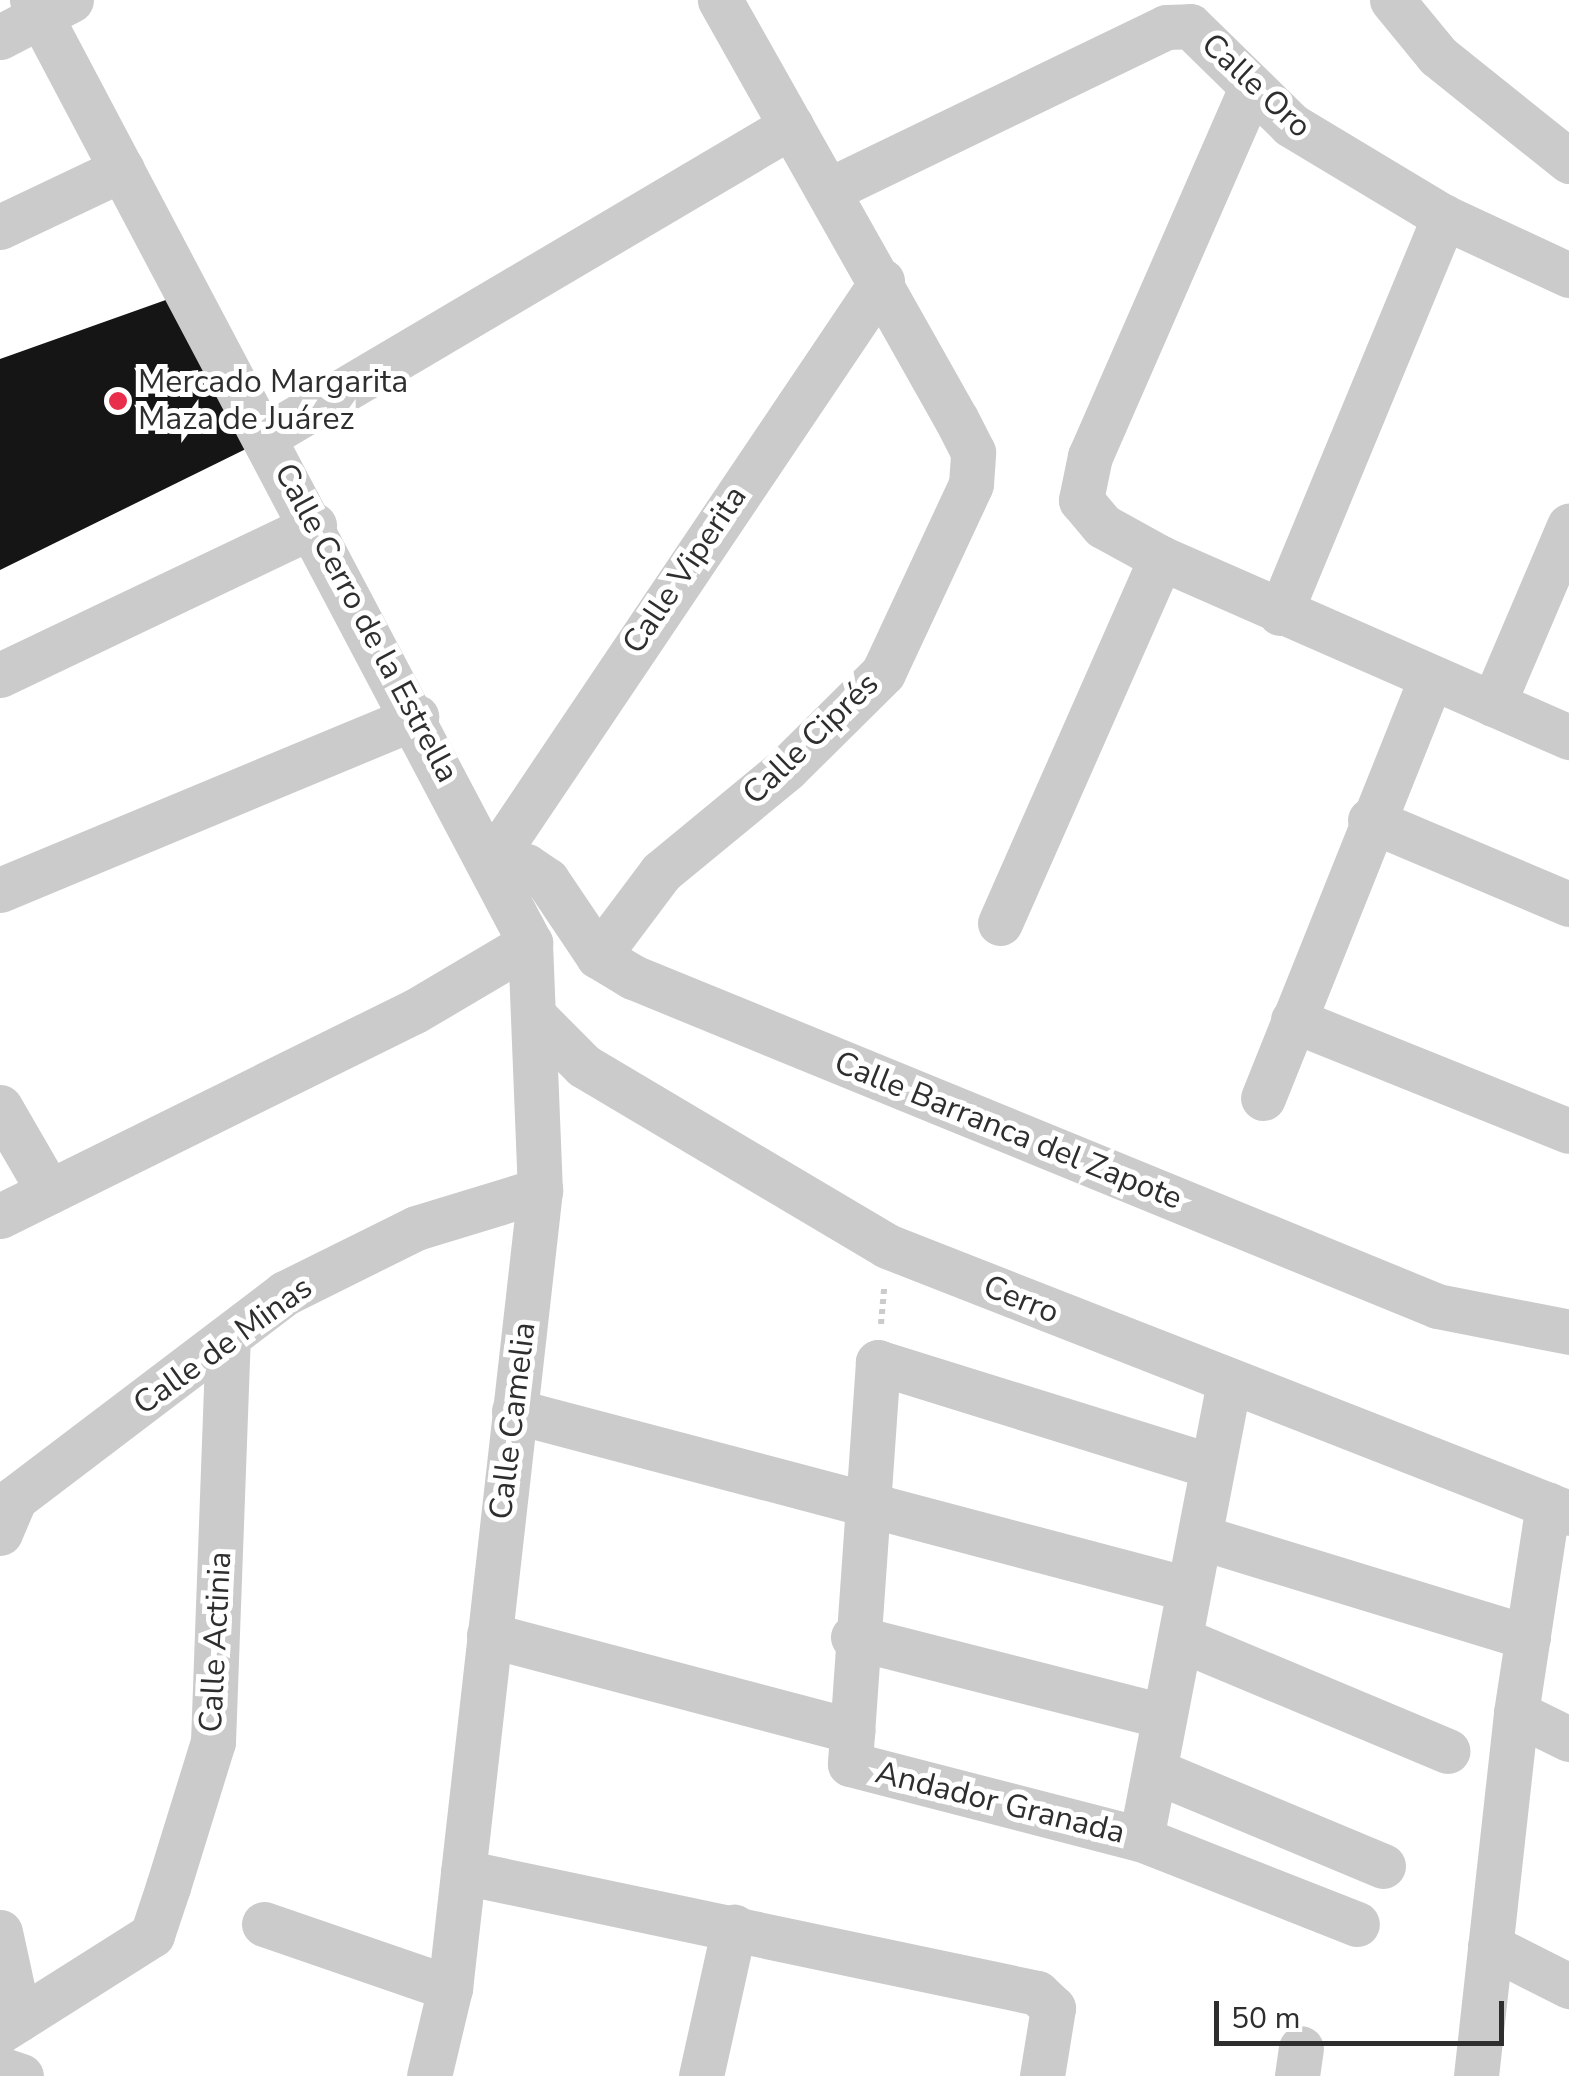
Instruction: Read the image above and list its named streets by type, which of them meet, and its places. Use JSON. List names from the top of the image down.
{
  "streets": {
    "street": [
      "Calle Oro",
      "Calle Viperita",
      "Calle Cerro de la Estrella",
      "Calle Ciprés",
      "Calle Barranca del Zapote",
      "Cerro",
      "Calle de Minas",
      "Calle Camelia",
      "Calle Actinia",
      "Andador Granada"
    ]
  },
  "crossings": [
    ["Calle Viperita", "Calle Cerro de la Estrella"],
    ["Calle Viperita", "Calle Ciprés"],
    ["Calle Viperita", "Calle Barranca del Zapote"],
    ["Calle Viperita", "Calle Camelia"],
    ["Calle Cerro de la Estrella", "Calle Barranca del Zapote"],
    ["Calle Cerro de la Estrella", "Calle Camelia"],
    ["Calle Ciprés", "Calle Barranca del Zapote"],
    ["Calle Barranca del Zapote", "Calle Camelia"],
    ["Cerro", "Calle Camelia"],
    ["Calle de Minas", "Calle Camelia"],
    ["Calle de Minas", "Calle Actinia"]
  ],
  "places": ["Mercado Margarita Maza de Juárez"],
  "scale_bar": "50 m"
}
